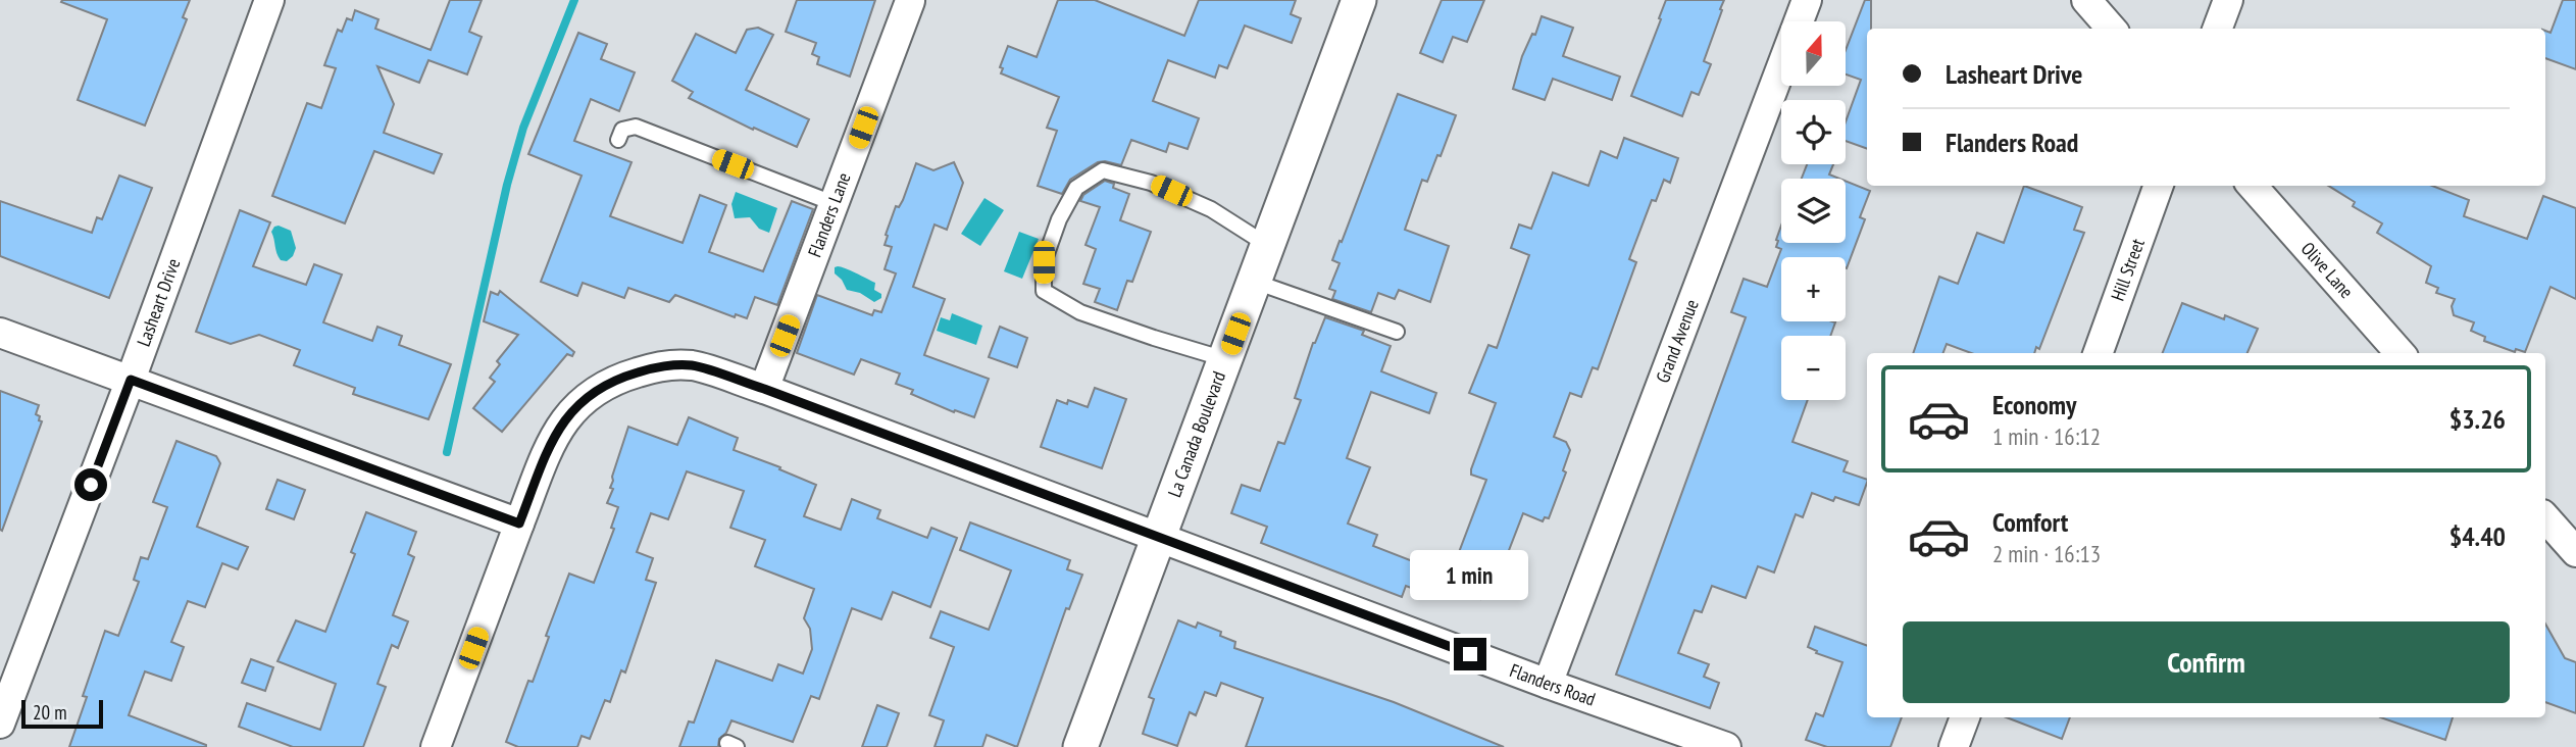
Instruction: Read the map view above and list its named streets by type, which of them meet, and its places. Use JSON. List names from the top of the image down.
{
  "streets": {
    "street": [
      "Flanders Lane",
      "Hill Street",
      "Olive Lane",
      "Lasheart Drive",
      "Grand Avenue",
      "La Canada Boulevard",
      "Flanders Road"
    ]
  },
  "crossings": [
    ["Flanders Lane", "Flanders Road"],
    ["Grand Avenue", "Flanders Road"],
    ["La Canada Boulevard", "Flanders Road"]
  ],
  "scale_bar": "20 m",
  "north": "top",
  "page": {
    "map_buttons": ["+", "−"],
    "banner": ["Lasheart Drive", "Flanders Road"],
    "list": [
      {
        "name": "Economy",
        "note": "1 min · 16:12",
        "value": "$3.26"
      },
      {
        "name": "Comfort",
        "note": "2 min · 16:13",
        "value": "$4.40"
      }
    ],
    "bubble": "1 min",
    "buttons": "Confirm",
    "scale": "20 m"
  }
}
